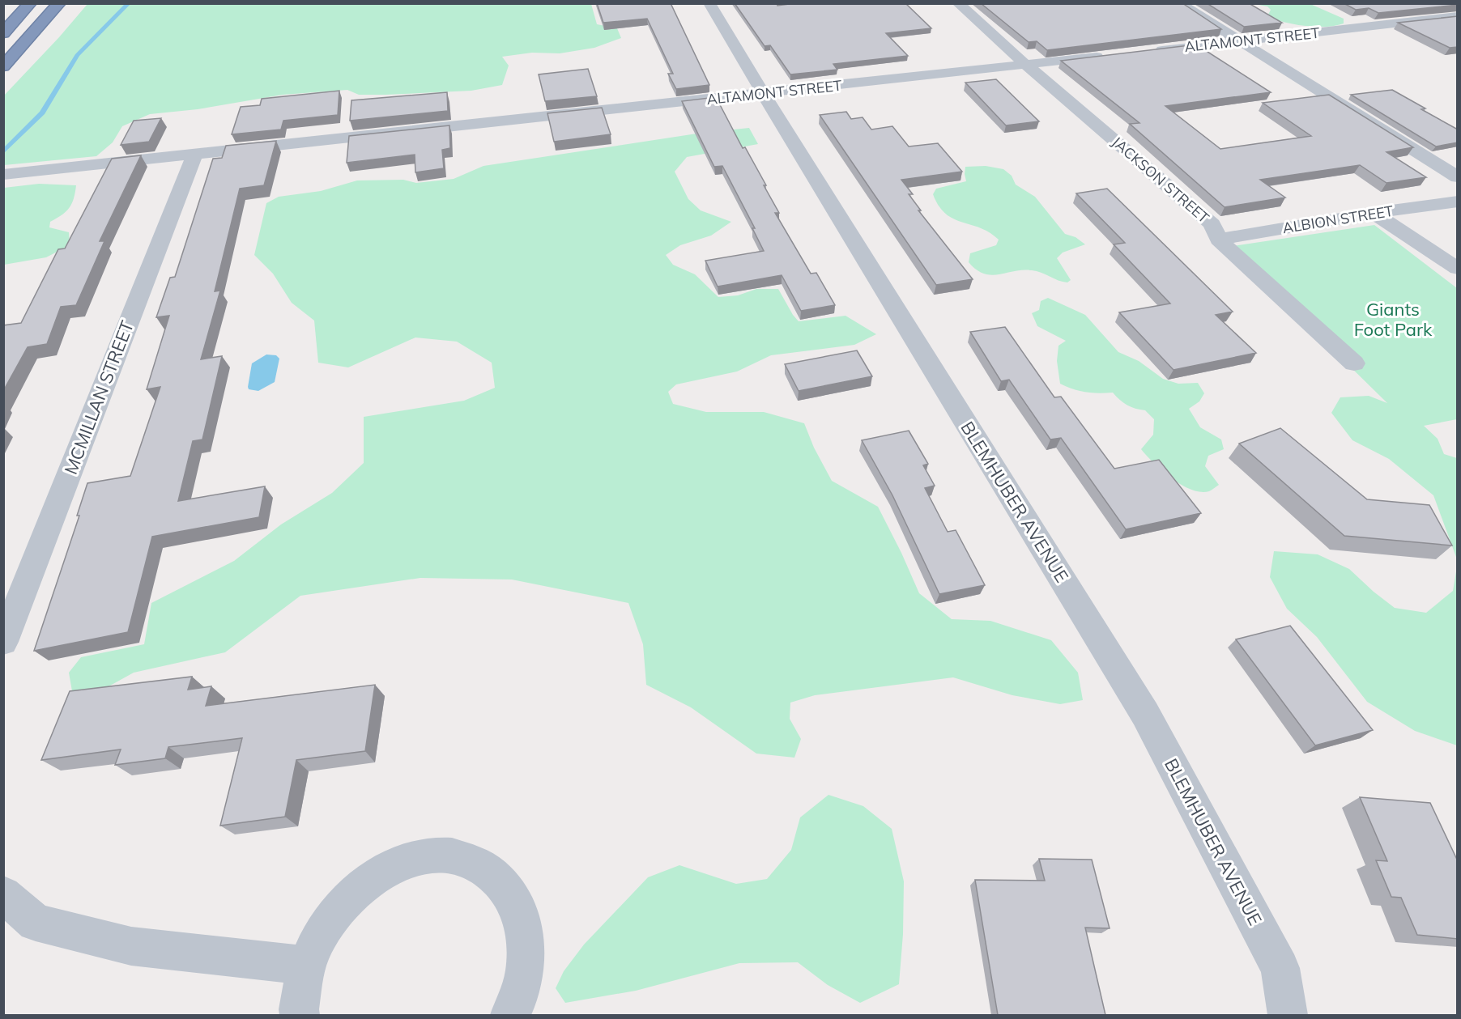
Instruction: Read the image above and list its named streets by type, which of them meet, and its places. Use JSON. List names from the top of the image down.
{
  "streets": {
    "street": [
      "ALTAMONT STREET",
      "JACKSON STREET",
      "ALBION STREET",
      "MCMILLAN STREET",
      "BLEMHUBER AVENUE"
    ]
  },
  "crossings": [
    ["ALTAMONT STREET", "JACKSON STREET"],
    ["ALTAMONT STREET", "MCMILLAN STREET"],
    ["ALTAMONT STREET", "BLEMHUBER AVENUE"],
    ["JACKSON STREET", "ALBION STREET"]
  ],
  "parks": ["Giants Foot Park"]
}
